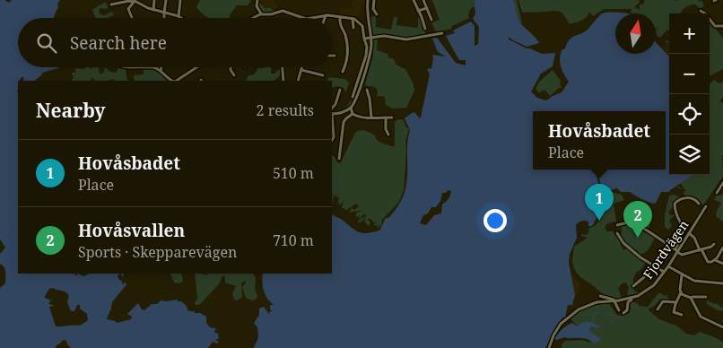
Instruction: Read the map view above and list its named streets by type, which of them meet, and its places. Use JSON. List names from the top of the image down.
{
  "streets": {
    "street": ["Fjordvägen"]
  },
  "north": "top",
  "page": {
    "map_buttons": ["+", "−"],
    "search": "Search here",
    "heading": ["Nearby", "2 results"],
    "popup": ["Hovåsbadet", "Place"],
    "list": [
      {
        "mark": "1",
        "name": "Hovåsbadet",
        "note": "Place",
        "value": "510 m"
      },
      {
        "mark": "2",
        "name": "Hovåsvallen",
        "note": "Sports · Skepparevägen",
        "value": "710 m"
      }
    ],
    "pins": ["1", "2"]
  }
}
